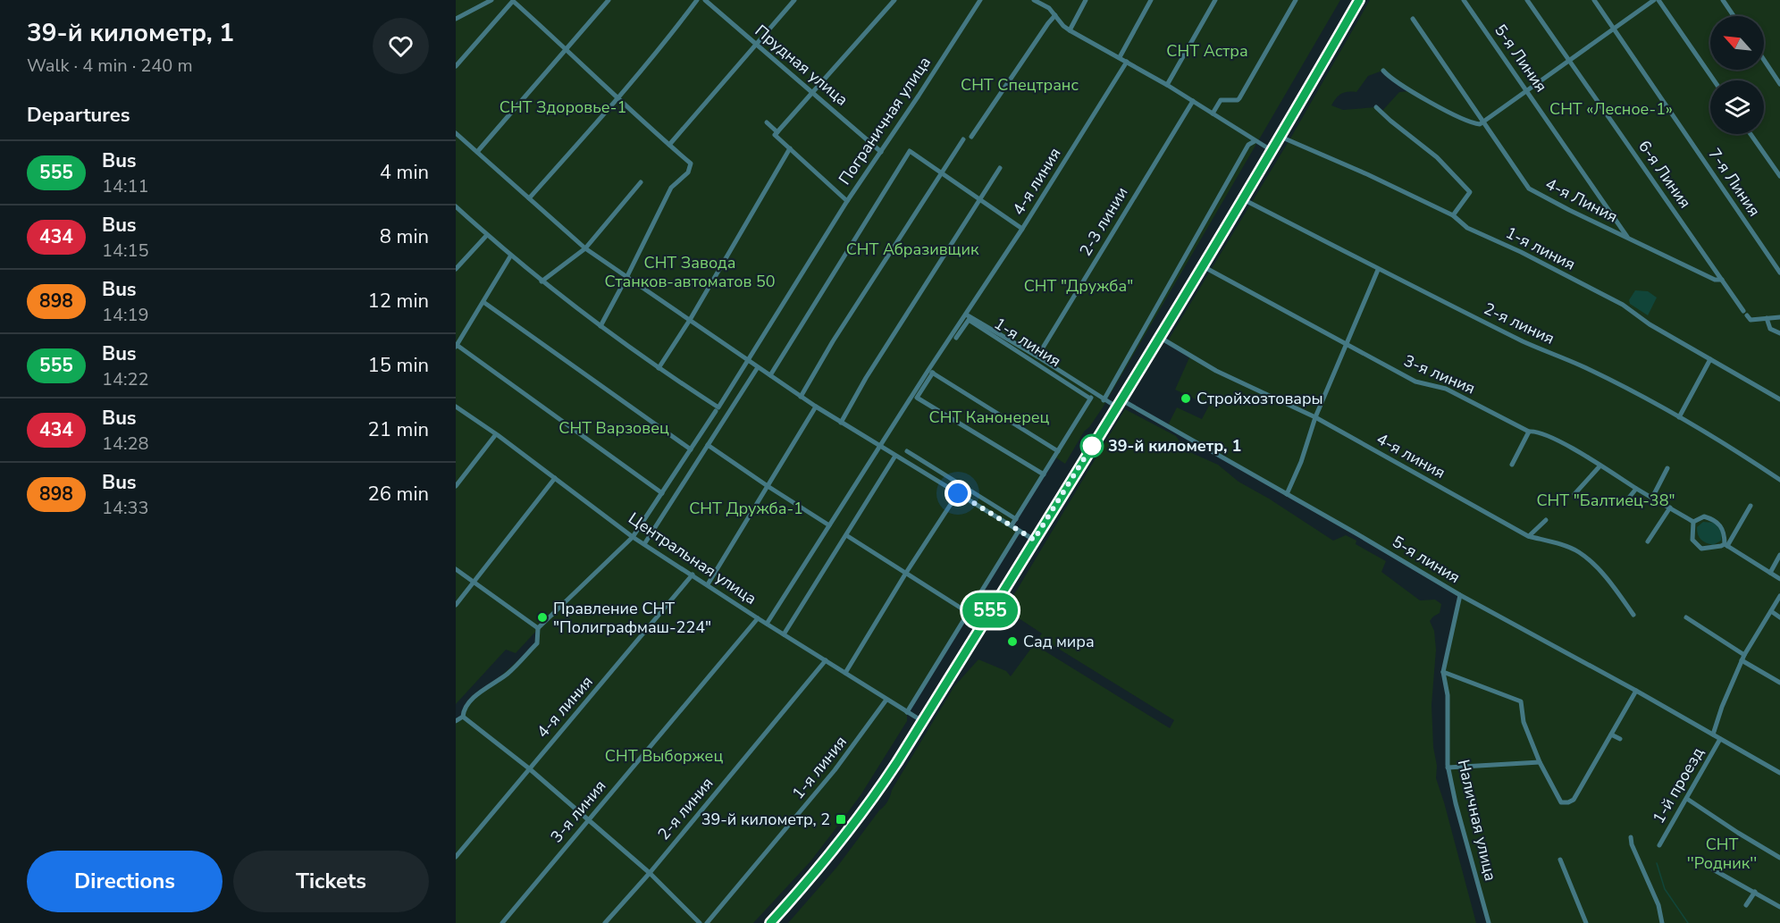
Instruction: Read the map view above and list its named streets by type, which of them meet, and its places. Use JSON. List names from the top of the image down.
{
  "streets": {
    "street": [
      "5-я Линия",
      "Прудная улица",
      "Пограничная улица",
      "6-я Линия",
      "4-я линия",
      "7-я Линия",
      "4-я Линия",
      "2-3 линии",
      "1-я линия",
      "2-я линия",
      "3-я линия",
      "Центральная улица",
      "5-я линия",
      "1-й проезд",
      "Наличная улица"
    ]
  },
  "crossings": [
    ["5-я Линия", "4-я Линия"],
    ["Прудная улица", "Пограничная улица"],
    ["6-я Линия", "4-я Линия"],
    ["4-я линия", "Центральная улица"],
    ["1-я линия", "Центральная улица"],
    ["2-я линия", "Центральная улица"],
    ["3-я линия", "Центральная улица"],
    ["5-я линия", "1-й проезд"],
    ["5-я линия", "Наличная улица"]
  ],
  "parks": [
    "СНТ Астра",
    "СНТ Спецтранс",
    "СНТ Здоровье-1",
    "СНТ «Лесное-1»",
    "СНТ Абразивщик",
    "СНТ Завода Станков-автоматов 50",
    "СНТ \"Дружба\"",
    "СНТ Канонерец",
    "СНТ Варзовец",
    "СНТ \"Балтиец-38\"",
    "СНТ Дружба-1",
    "СНТ Выборжец",
    "СНТ ''Родник''"
  ],
  "places": {
    "other": [
      "Стройхозтовары",
      "39-й километр, 1",
      "Правление СНТ \"Полиграфмаш-224\"",
      "Сад мира"
    ],
    "transit": ["39-й километр, 2"]
  },
  "lines": ["bus line 555"],
  "north": "top left",
  "page": {
    "heading": [
      ["39-й километр, 1", "Walk · 4 min · 240 m"],
      "Departures"
    ],
    "on_map": "555",
    "list": [
      {
        "mark": "555",
        "name": "Bus",
        "note": "14:11",
        "value": "4 min"
      },
      {
        "mark": "434",
        "name": "Bus",
        "note": "14:15",
        "value": "8 min"
      },
      {
        "mark": "898",
        "name": "Bus",
        "note": "14:19",
        "value": "12 min"
      },
      {
        "mark": "555",
        "name": "Bus",
        "note": "14:22",
        "value": "15 min"
      },
      {
        "mark": "434",
        "name": "Bus",
        "note": "14:28",
        "value": "21 min"
      },
      {
        "mark": "898",
        "name": "Bus",
        "note": "14:33",
        "value": "26 min"
      }
    ],
    "buttons": ["Directions", "Tickets"]
  }
}
